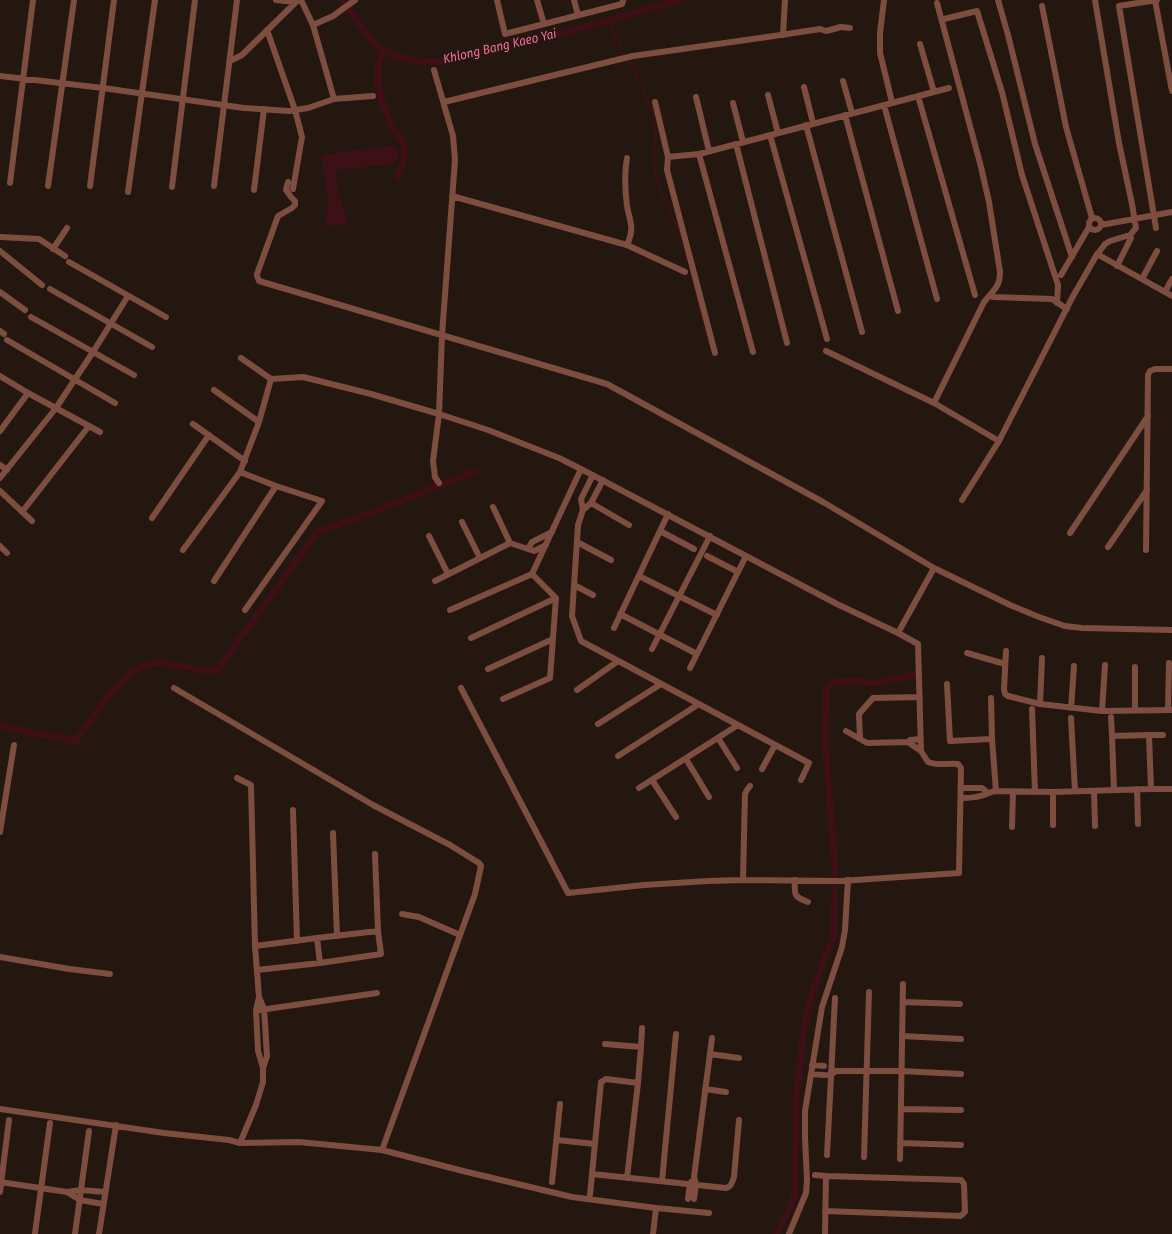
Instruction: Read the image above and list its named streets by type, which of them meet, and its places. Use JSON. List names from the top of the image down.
{
  "water": ["Khlong Bang Kaeo Yai"]
}
